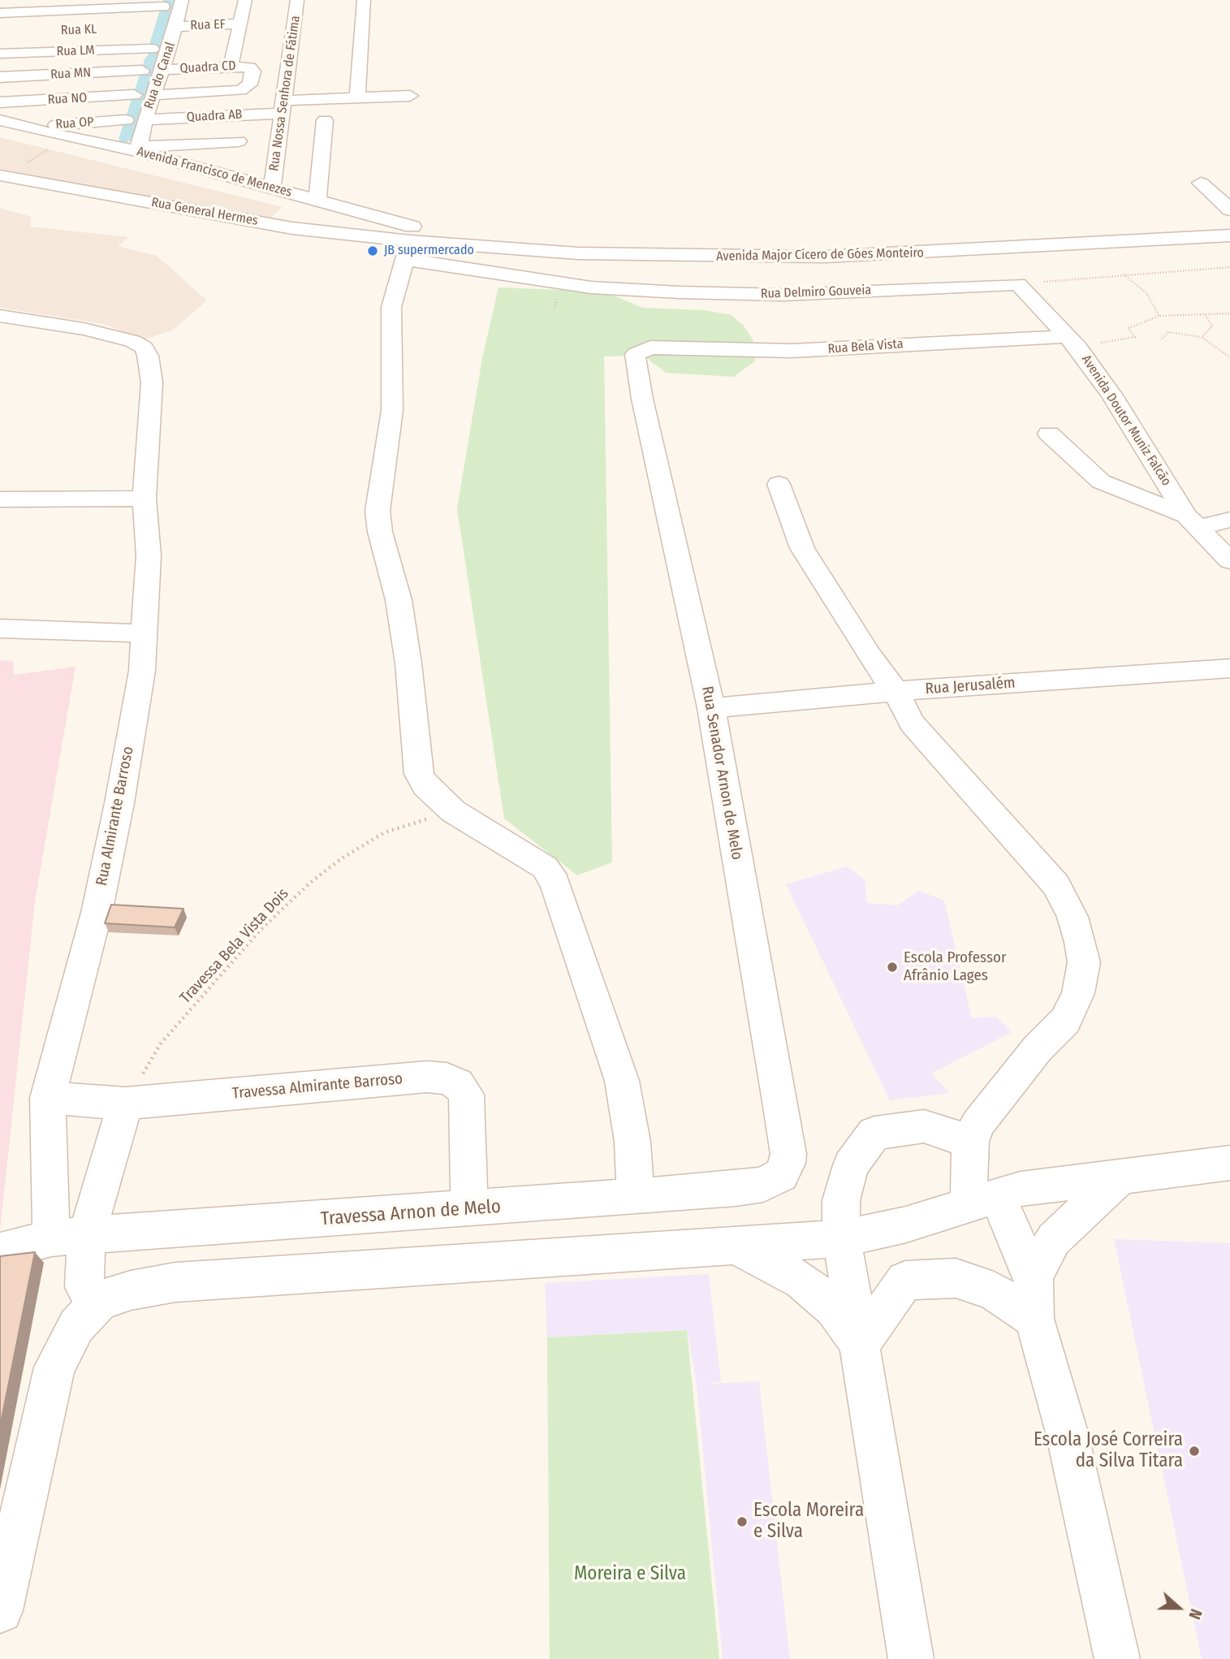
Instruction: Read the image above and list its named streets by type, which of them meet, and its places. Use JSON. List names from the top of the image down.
{
  "streets": {
    "street": [
      "Rua EF",
      "Rua LM",
      "Quadra CD",
      "Rua MN",
      "Rua do Canal",
      "Rua Nossa Senhora de Fátima",
      "Rua NO",
      "Quadra AB",
      "Rua OP",
      "Avenida Francisco de Menezes",
      "Rua General Hermes",
      "Avenida Major Cícero de Góes Monteiro",
      "Rua Delmiro Gouveia",
      "Rua Bela Vista",
      "Avenida Doutor Muniz Falcão",
      "Rua Jerusalém",
      "Rua Senador Arnon de Melo",
      "Rua Almirante Barroso",
      "Travessa Almirante Barroso",
      "Travessa Arnon de Melo"
    ],
    "path": ["Travessa Bela Vista Dois"]
  },
  "crossings": [
    ["Rua EF", "Rua do Canal"],
    ["Rua LM", "Rua do Canal"],
    ["Quadra CD", "Rua do Canal"],
    ["Rua MN", "Rua do Canal"],
    ["Rua do Canal", "Rua NO"],
    ["Rua do Canal", "Quadra AB"],
    ["Rua do Canal", "Rua OP"],
    ["Rua do Canal", "Avenida Francisco de Menezes"],
    ["Rua Nossa Senhora de Fátima", "Quadra AB"],
    ["Rua Nossa Senhora de Fátima", "Avenida Francisco de Menezes"],
    ["Rua OP", "Avenida Francisco de Menezes"],
    ["Avenida Francisco de Menezes", "Rua General Hermes"],
    ["Avenida Francisco de Menezes", "Avenida Major Cícero de Góes Monteiro"],
    ["Avenida Francisco de Menezes", "Rua Delmiro Gouveia"],
    ["Rua General Hermes", "Avenida Major Cícero de Góes Monteiro"],
    ["Rua General Hermes", "Rua Delmiro Gouveia"],
    ["Avenida Major Cícero de Góes Monteiro", "Rua Delmiro Gouveia"],
    ["Rua Delmiro Gouveia", "Avenida Doutor Muniz Falcão"],
    ["Rua Bela Vista", "Avenida Doutor Muniz Falcão"],
    ["Rua Bela Vista", "Rua Senador Arnon de Melo"],
    ["Rua Jerusalém", "Rua Senador Arnon de Melo"],
    ["Rua Senador Arnon de Melo", "Travessa Arnon de Melo"],
    ["Rua Almirante Barroso", "Travessa Almirante Barroso"],
    ["Rua Almirante Barroso", "Travessa Arnon de Melo"],
    ["Travessa Bela Vista Dois", "Travessa Almirante Barroso"],
    ["Travessa Almirante Barroso", "Travessa Arnon de Melo"]
  ],
  "parks": ["Moreira e Silva"],
  "places": [
    "JB supermercado",
    "Escola Professor Afrânio Lages",
    "Escola José Correira da Silva Titara",
    "Escola Moreira e Silva"
  ],
  "north": "right"
}
